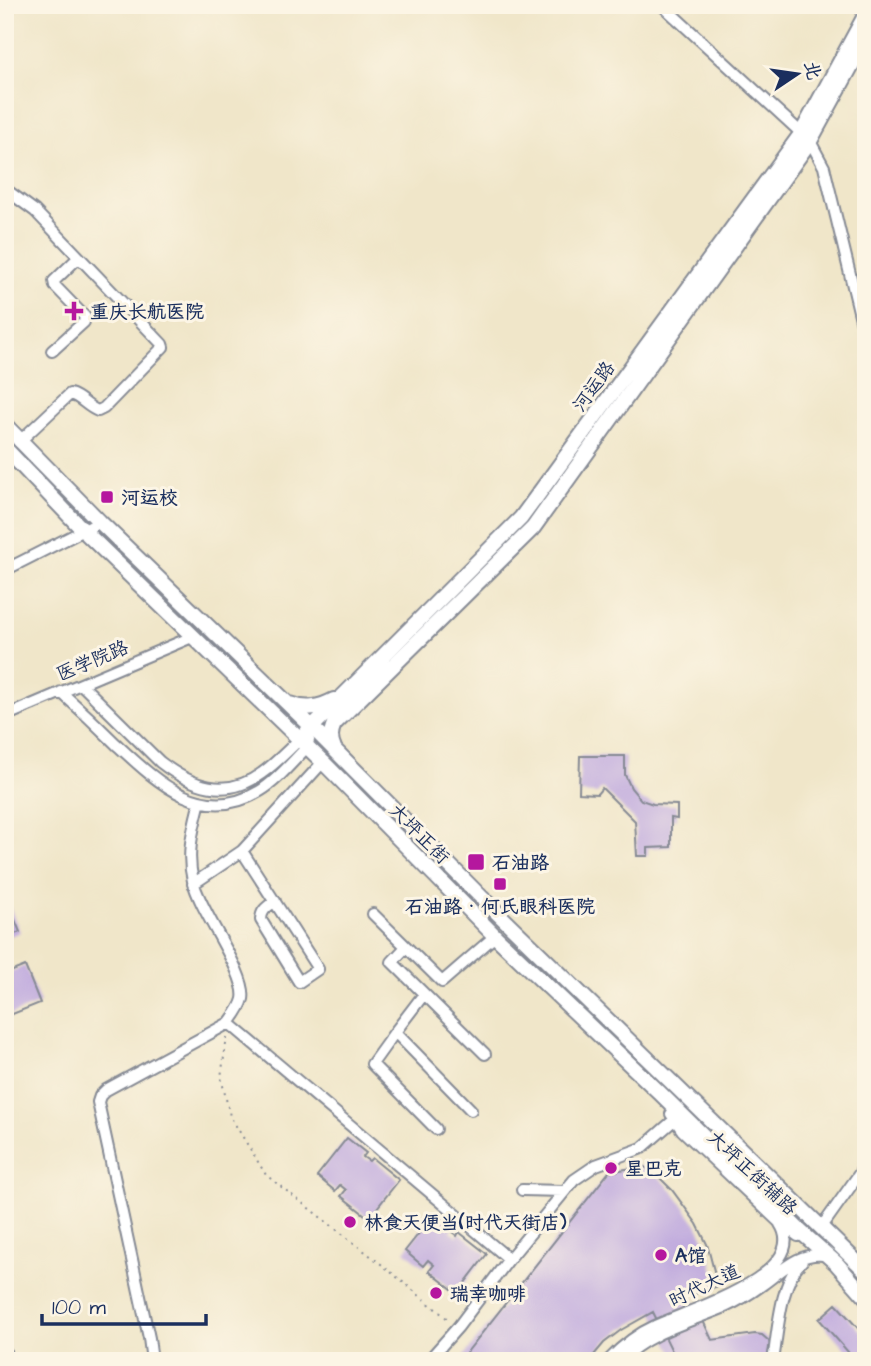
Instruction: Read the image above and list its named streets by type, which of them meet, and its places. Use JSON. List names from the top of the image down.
{
  "streets": {
    "main road": ["河运路", "大坪正街"],
    "street": ["医学院路", "大坪正街辅路", "时代大道"]
  },
  "crossings": [
    ["河运路", "大坪正街"],
    ["医学院路", "大坪正街"],
    ["大坪正街", "大坪正街辅路"],
    ["大坪正街", "时代大道"],
    ["大坪正街辅路", "时代大道"]
  ],
  "places": {
    "health": ["重庆长航医院"],
    "transit": ["河运校", "石油路", "石油路‧何氏眼科医院"],
    "other": [
      "星巴克",
      "林食天便当(时代天街店)",
      "A馆",
      "瑞幸咖啡"
    ]
  },
  "scale_bar": "100 m",
  "north": "right"
}
